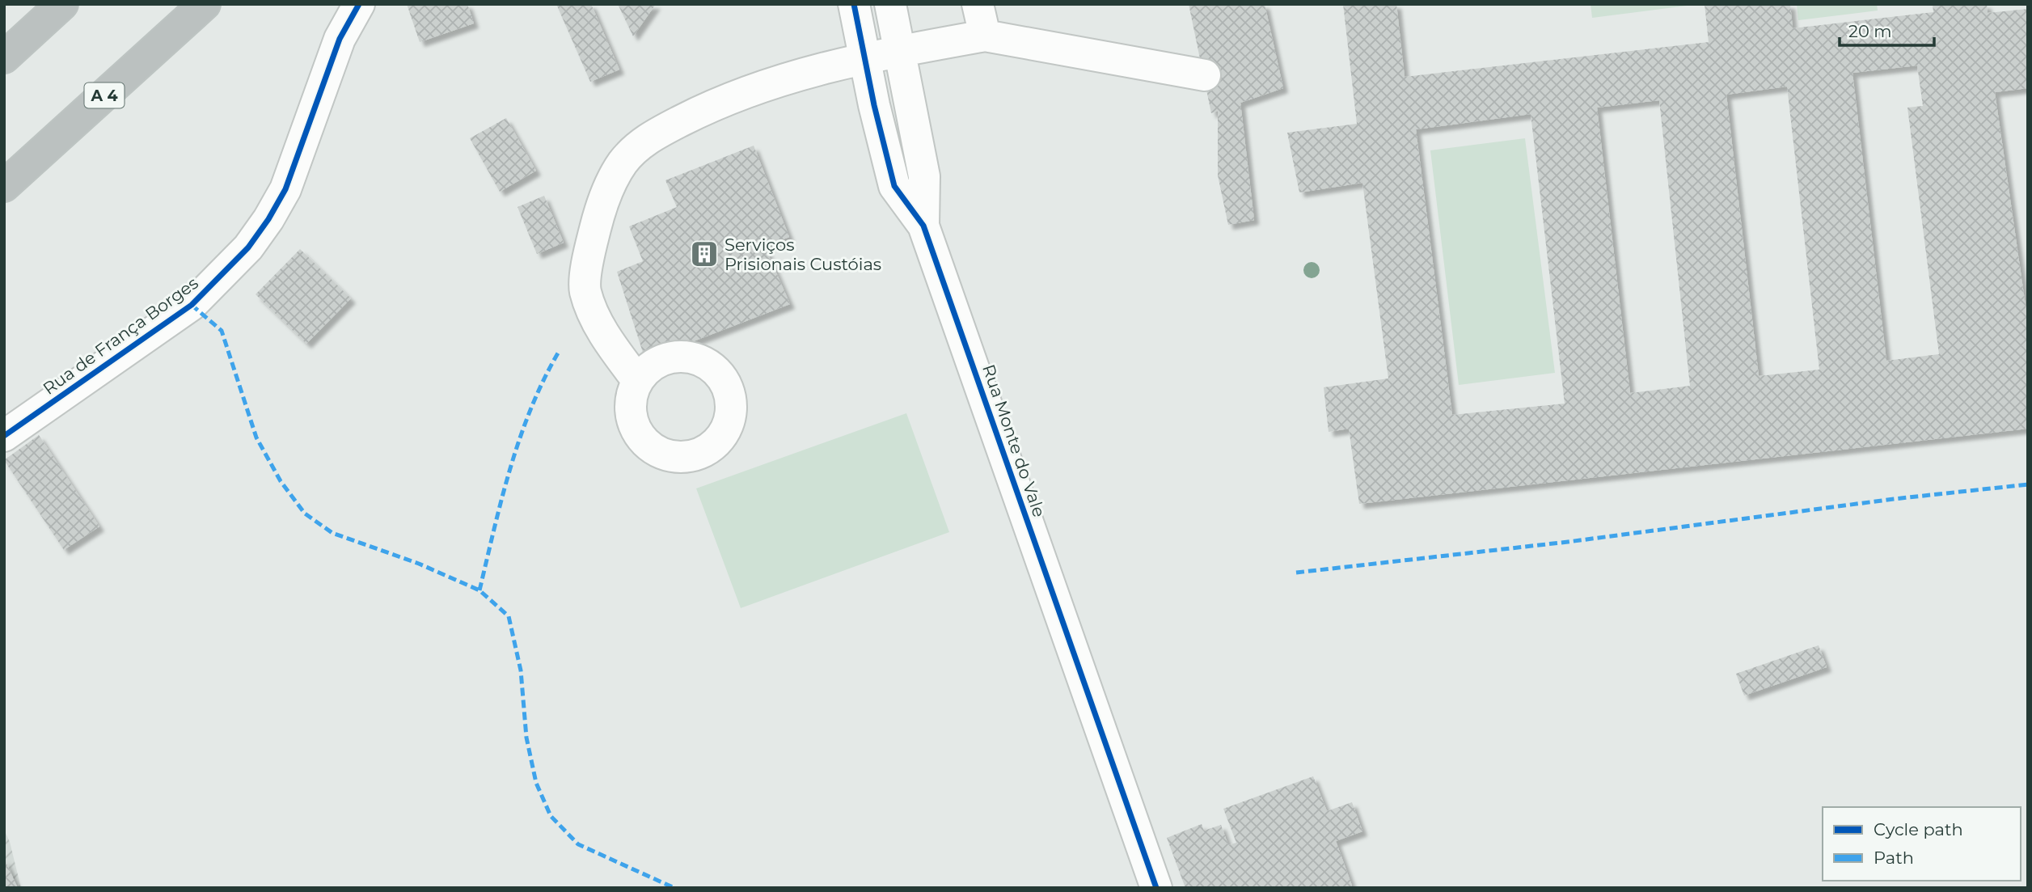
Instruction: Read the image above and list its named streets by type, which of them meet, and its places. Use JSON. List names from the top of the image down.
{
  "streets": {
    "highway": ["A 4"],
    "street": ["Rua de França Borges", "Rua Monte do Vale"]
  },
  "places": {
    "building": ["Serviços Prisionais Custóias"]
  },
  "legend": ["Cycle path", "Path"],
  "scale_bar": "20 m"
}
